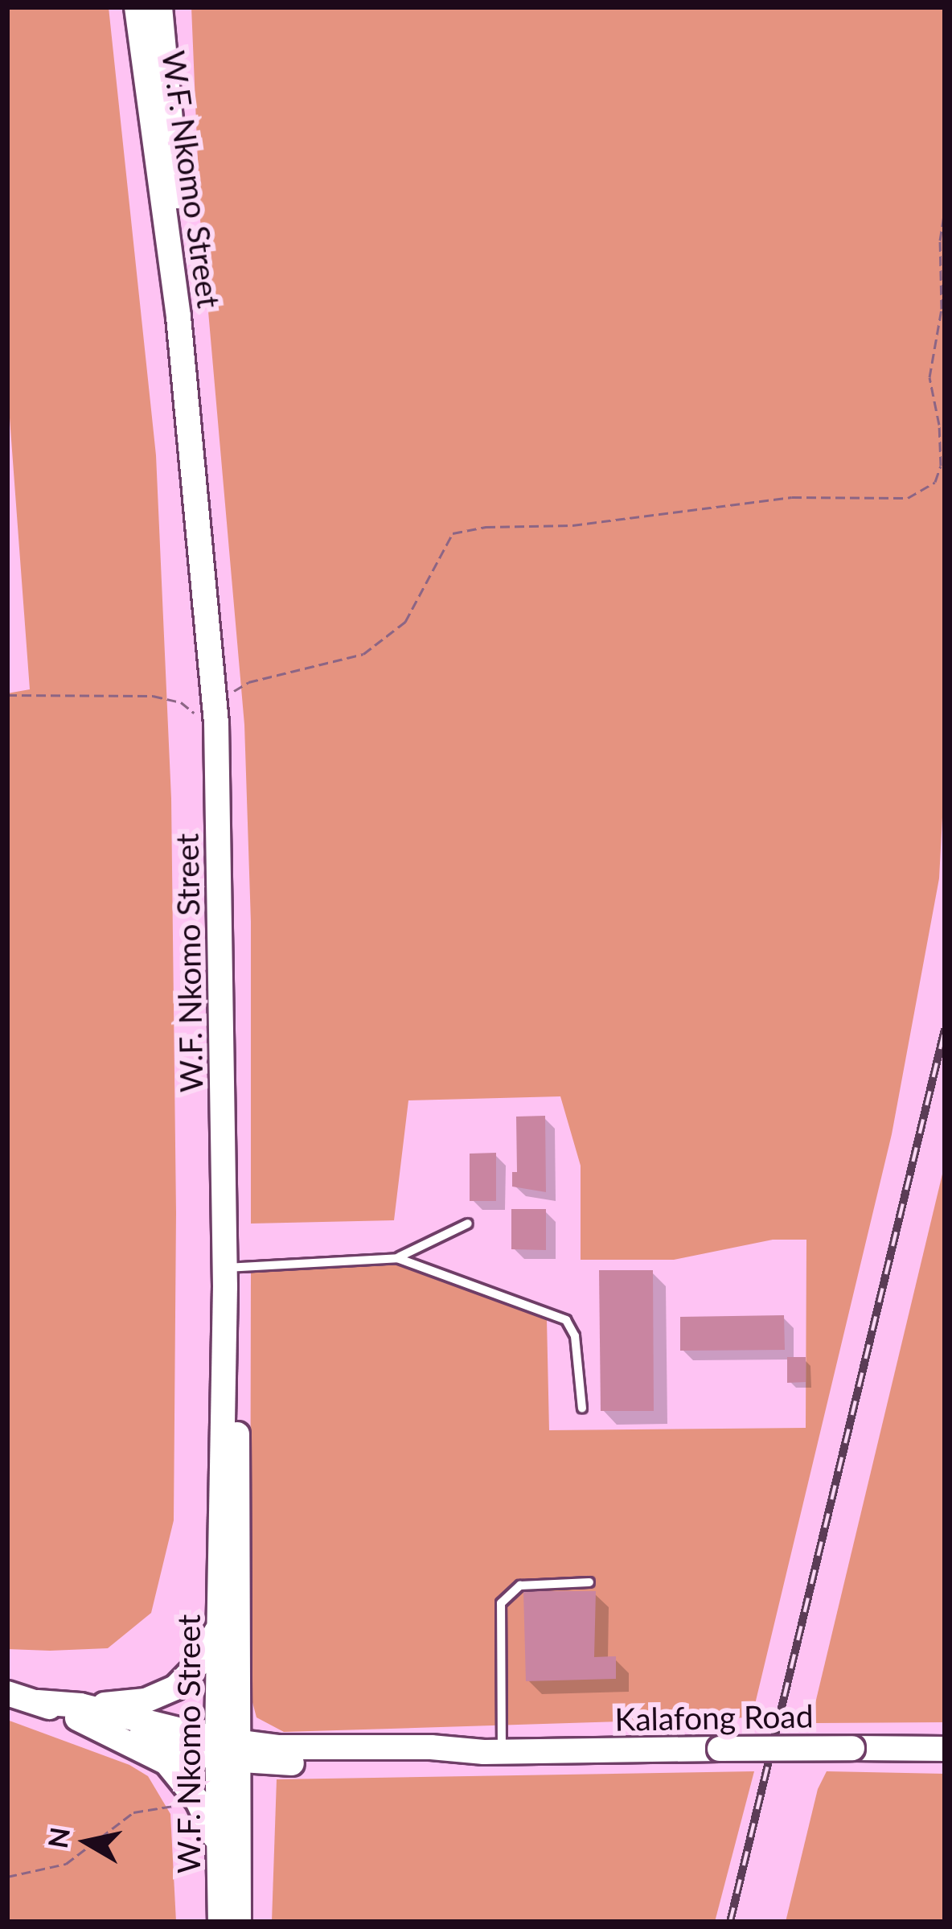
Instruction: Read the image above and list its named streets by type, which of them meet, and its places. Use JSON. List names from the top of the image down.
{
  "streets": {
    "main road": ["W.F. Nkomo Street", "Kalafong Road"]
  },
  "crossings": [
    ["W.F. Nkomo Street", "Kalafong Road"]
  ],
  "north": "left"
}
